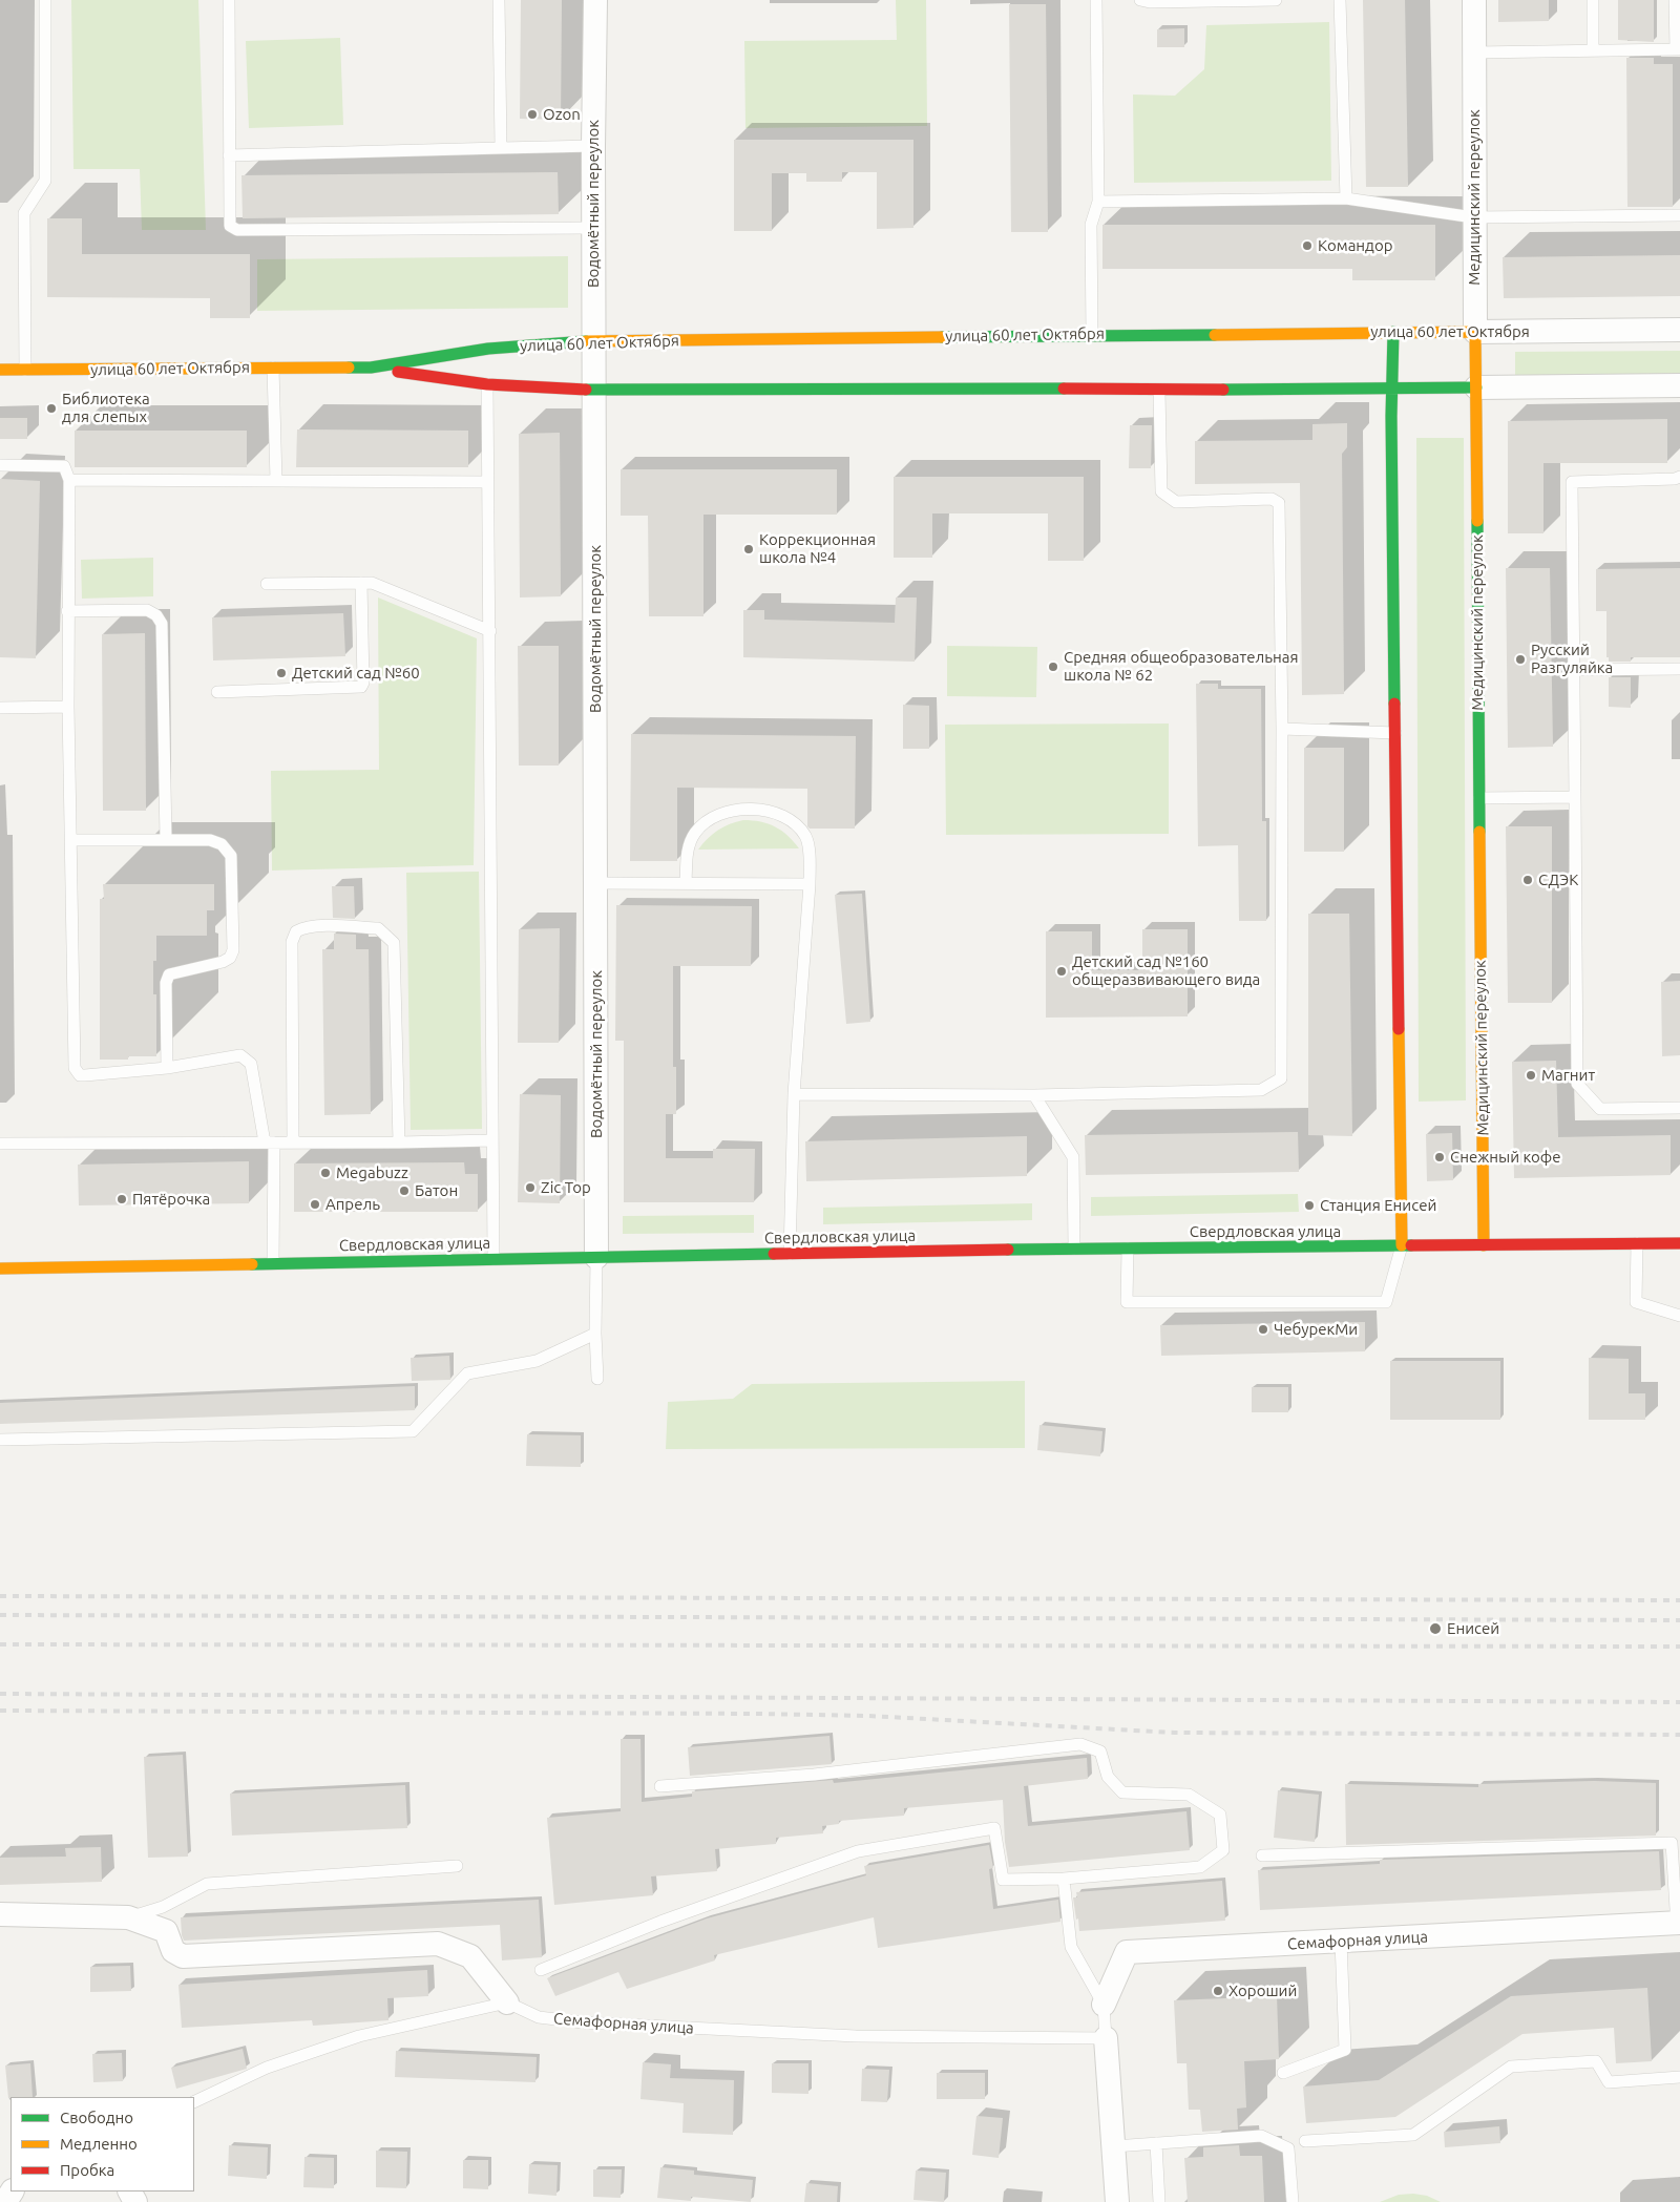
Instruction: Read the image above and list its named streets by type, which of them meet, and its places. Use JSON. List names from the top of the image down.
{
  "streets": {
    "main road": ["Медицинский переулок", "улица 60 лет Октября", "Свердловская улица"],
    "street": ["Водомётный переулок", "Семафорная улица"]
  },
  "crossings": [
    ["Медицинский переулок", "улица 60 лет Октября"],
    ["Медицинский переулок", "Свердловская улица"],
    ["Водомётный переулок", "улица 60 лет Октября"],
    ["Водомётный переулок", "Свердловская улица"]
  ],
  "places": [
    "Ozon",
    "Командор",
    "Библиотека для слепых",
    "Коррекционная школа №4",
    "Русский Разгуляйка",
    "Средняя общеобразовательная школа № 62",
    "Детский сад №60",
    "СДЭК",
    "Детский сад №160 общеразвивающего вида",
    "Магнит",
    "Снежный кофе",
    "Megabuzz",
    "Zic Top",
    "Батон",
    "Пятёрочка",
    "Апрель",
    "Станция Енисей",
    "ЧебурекМи",
    "Енисей",
    "Хороший"
  ],
  "legend": ["Свободно", "Медленно", "Пробка"]
}
